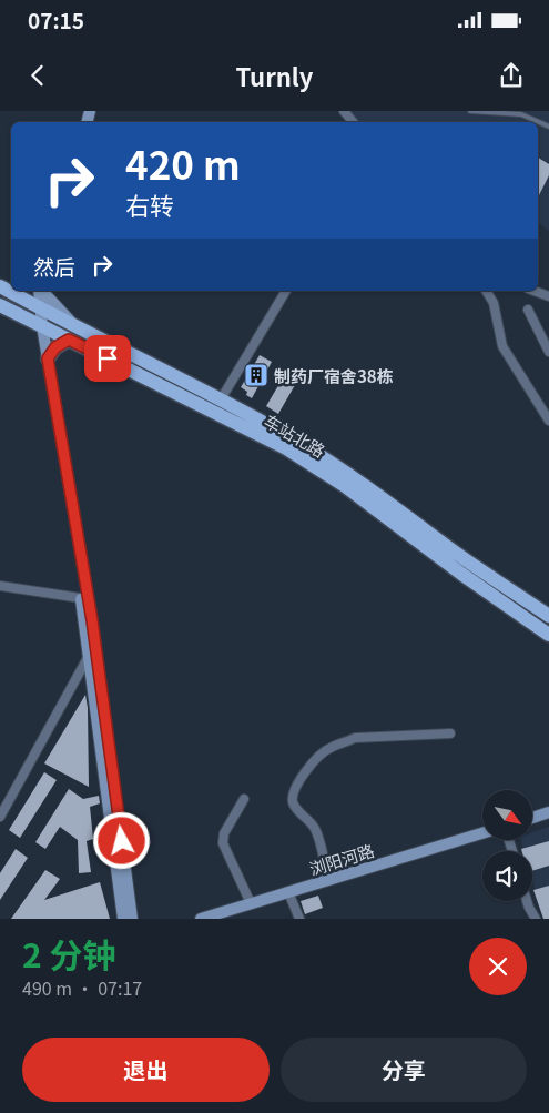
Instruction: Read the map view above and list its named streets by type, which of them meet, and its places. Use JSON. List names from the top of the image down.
{
  "streets": {
    "main road": ["车站北路"],
    "street": ["浏阳河路"]
  },
  "places": {
    "building": ["制药厂宿舍38栋"]
  },
  "north": "bottom right",
  "page": {
    "status": "07:15",
    "header": "Turnly",
    "turn": ["420 m", "右转"],
    "then": "然后",
    "heading": ["2 分钟", "490 m · 07:17"],
    "buttons": ["退出", "分享"]
  }
}
